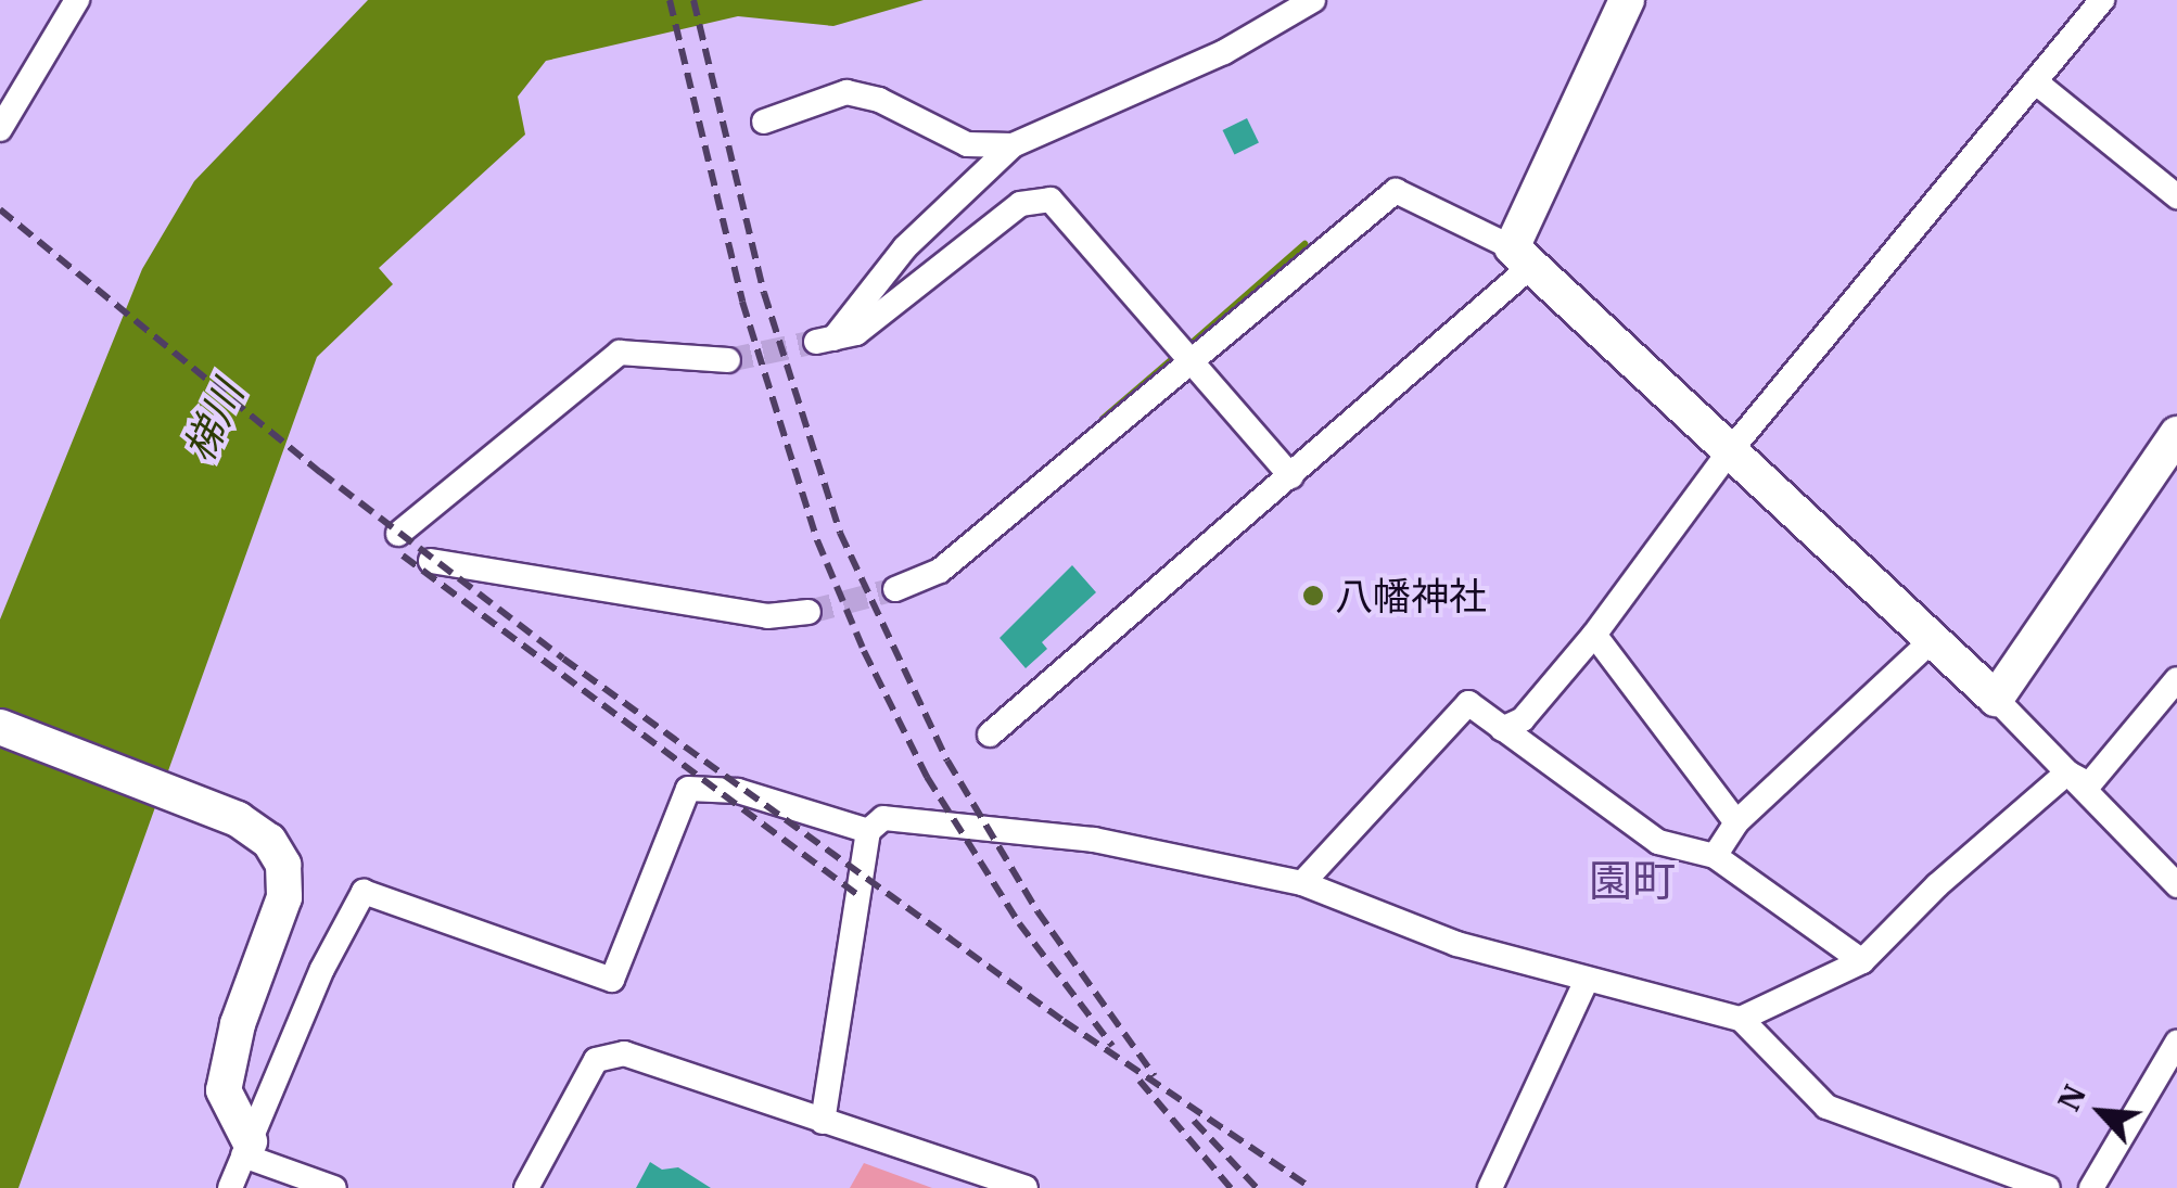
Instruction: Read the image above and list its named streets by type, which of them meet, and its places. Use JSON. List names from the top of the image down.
{
  "districts": ["園町"],
  "water": ["梯川"],
  "places": ["八幡神社"],
  "north": "top left"
}
